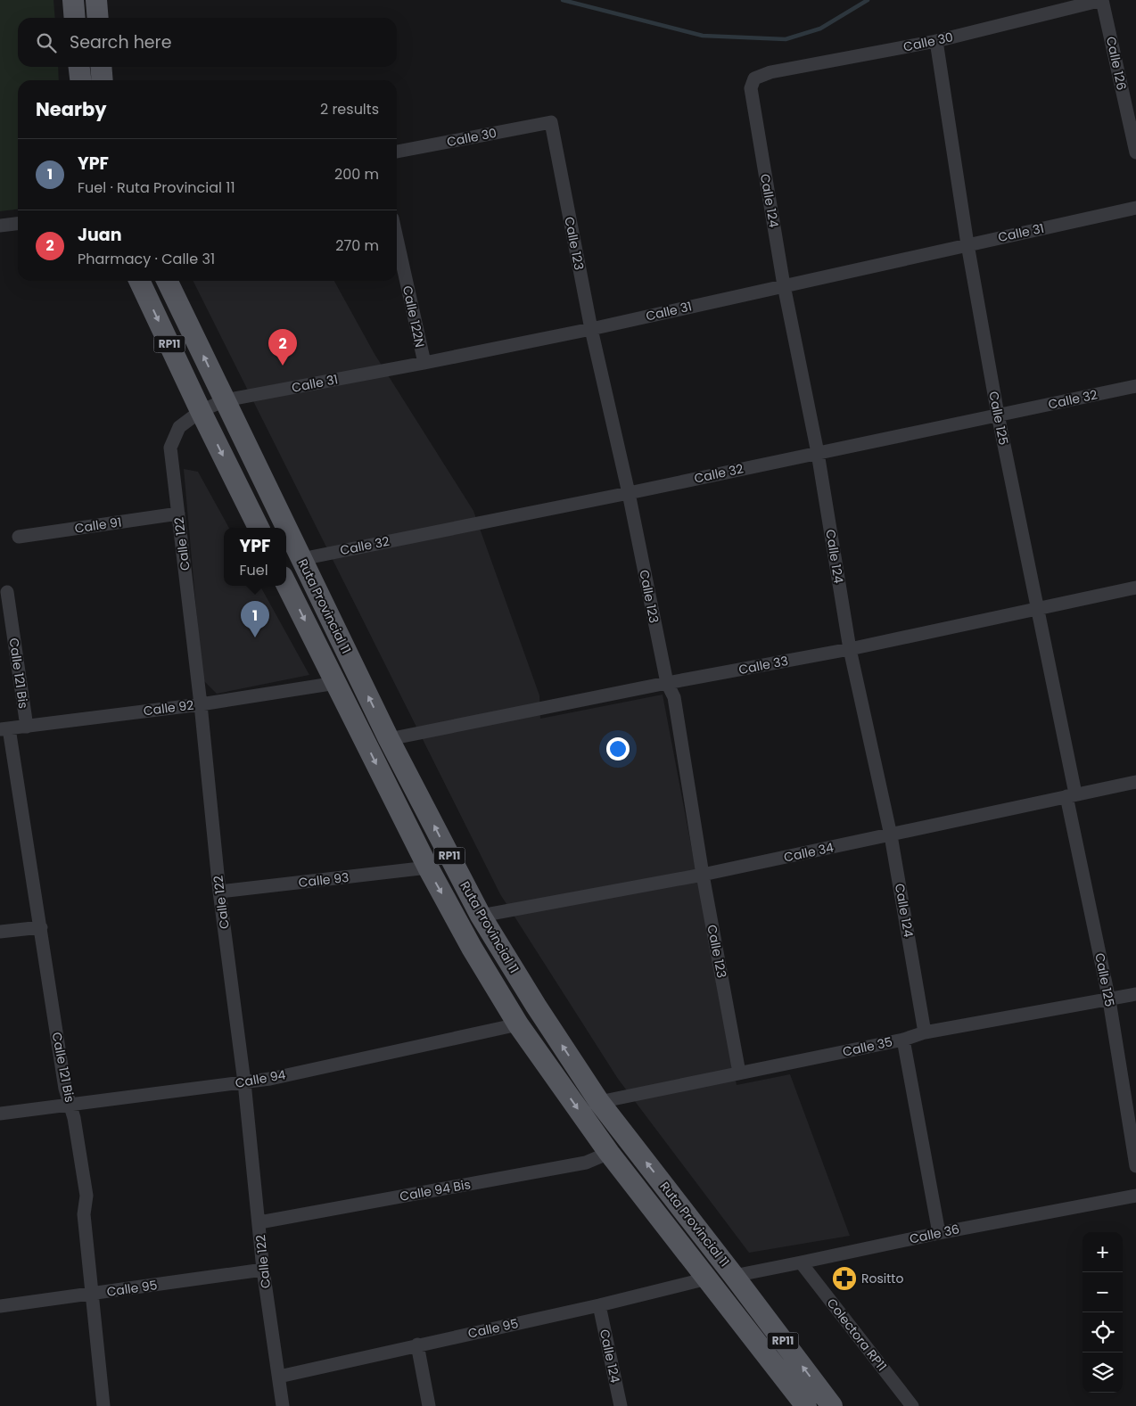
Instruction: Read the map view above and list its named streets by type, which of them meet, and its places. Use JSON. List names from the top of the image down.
{
  "streets": {
    "main road": ["RP11", "Ruta Provincial 11"],
    "street": [
      "Calle 30",
      "Calle 126",
      "Calle 124",
      "Calle 31",
      "Calle 123",
      "Calle 122N",
      "Calle 32",
      "Calle 125",
      "Calle 91",
      "Calle 122",
      "Calle 33",
      "Calle 121 Bis",
      "Calle 92",
      "Calle 34",
      "Calle 93",
      "Calle 35",
      "Calle 94",
      "Calle 94 Bis",
      "Calle 36",
      "Calle 95",
      "Colectora RP11"
    ]
  },
  "crossings": [
    ["Calle 30", "Calle 126"],
    ["Calle 30", "Calle 124"],
    ["Calle 30", "Calle 123"],
    ["Calle 30", "Calle 125"],
    ["Calle 124", "Calle 31"],
    ["Calle 124", "Calle 32"],
    ["Calle 124", "Calle 33"],
    ["Calle 124", "Calle 34"],
    ["Calle 124", "Calle 35"],
    ["Calle 124", "Calle 95"],
    ["Calle 31", "Calle 123"],
    ["Calle 31", "Calle 122N"],
    ["Calle 31", "RP11"],
    ["Calle 31", "Calle 125"],
    ["Calle 31", "Calle 122"],
    ["Calle 31", "Ruta Provincial 11"],
    ["Calle 123", "Calle 32"],
    ["Calle 123", "Calle 33"],
    ["Calle 123", "Calle 34"],
    ["Calle 123", "Calle 35"],
    ["RP11", "Calle 122"],
    ["RP11", "Ruta Provincial 11"],
    ["Calle 32", "Calle 125"],
    ["Calle 32", "Ruta Provincial 11"],
    ["Calle 125", "Calle 33"],
    ["Calle 125", "Calle 34"],
    ["Calle 125", "Calle 35"],
    ["Calle 91", "Calle 122"],
    ["Calle 122", "Calle 92"],
    ["Calle 122", "Calle 93"],
    ["Calle 122", "Calle 94"],
    ["Calle 122", "Calle 94 Bis"],
    ["Calle 122", "Calle 95"],
    ["Ruta Provincial 11", "Calle 33"],
    ["Ruta Provincial 11", "Calle 92"],
    ["Ruta Provincial 11", "Calle 34"],
    ["Ruta Provincial 11", "Calle 93"],
    ["Ruta Provincial 11", "Calle 35"],
    ["Ruta Provincial 11", "Calle 94"],
    ["Ruta Provincial 11", "Calle 94 Bis"],
    ["Ruta Provincial 11", "Calle 36"],
    ["Ruta Provincial 11", "Calle 95"],
    ["Calle 121 Bis", "Calle 92"],
    ["Calle 121 Bis", "Calle 94"],
    ["Calle 121 Bis", "Calle 95"],
    ["Calle 36", "Colectora RP11"]
  ],
  "places": {
    "pharmacy": ["Rositto"]
  },
  "page": {
    "search": "Search here",
    "heading": ["Nearby", "2 results"],
    "list": [
      {
        "mark": "1",
        "name": "YPF",
        "note": "Fuel · Ruta Provincial 11",
        "value": "200 m"
      },
      {
        "mark": "2",
        "name": "Juan",
        "note": "Pharmacy · Calle 31",
        "value": "270 m"
      }
    ],
    "pins": ["2", "1"],
    "popup": ["YPF", "Fuel"],
    "map_buttons": ["+", "−"]
  }
}
